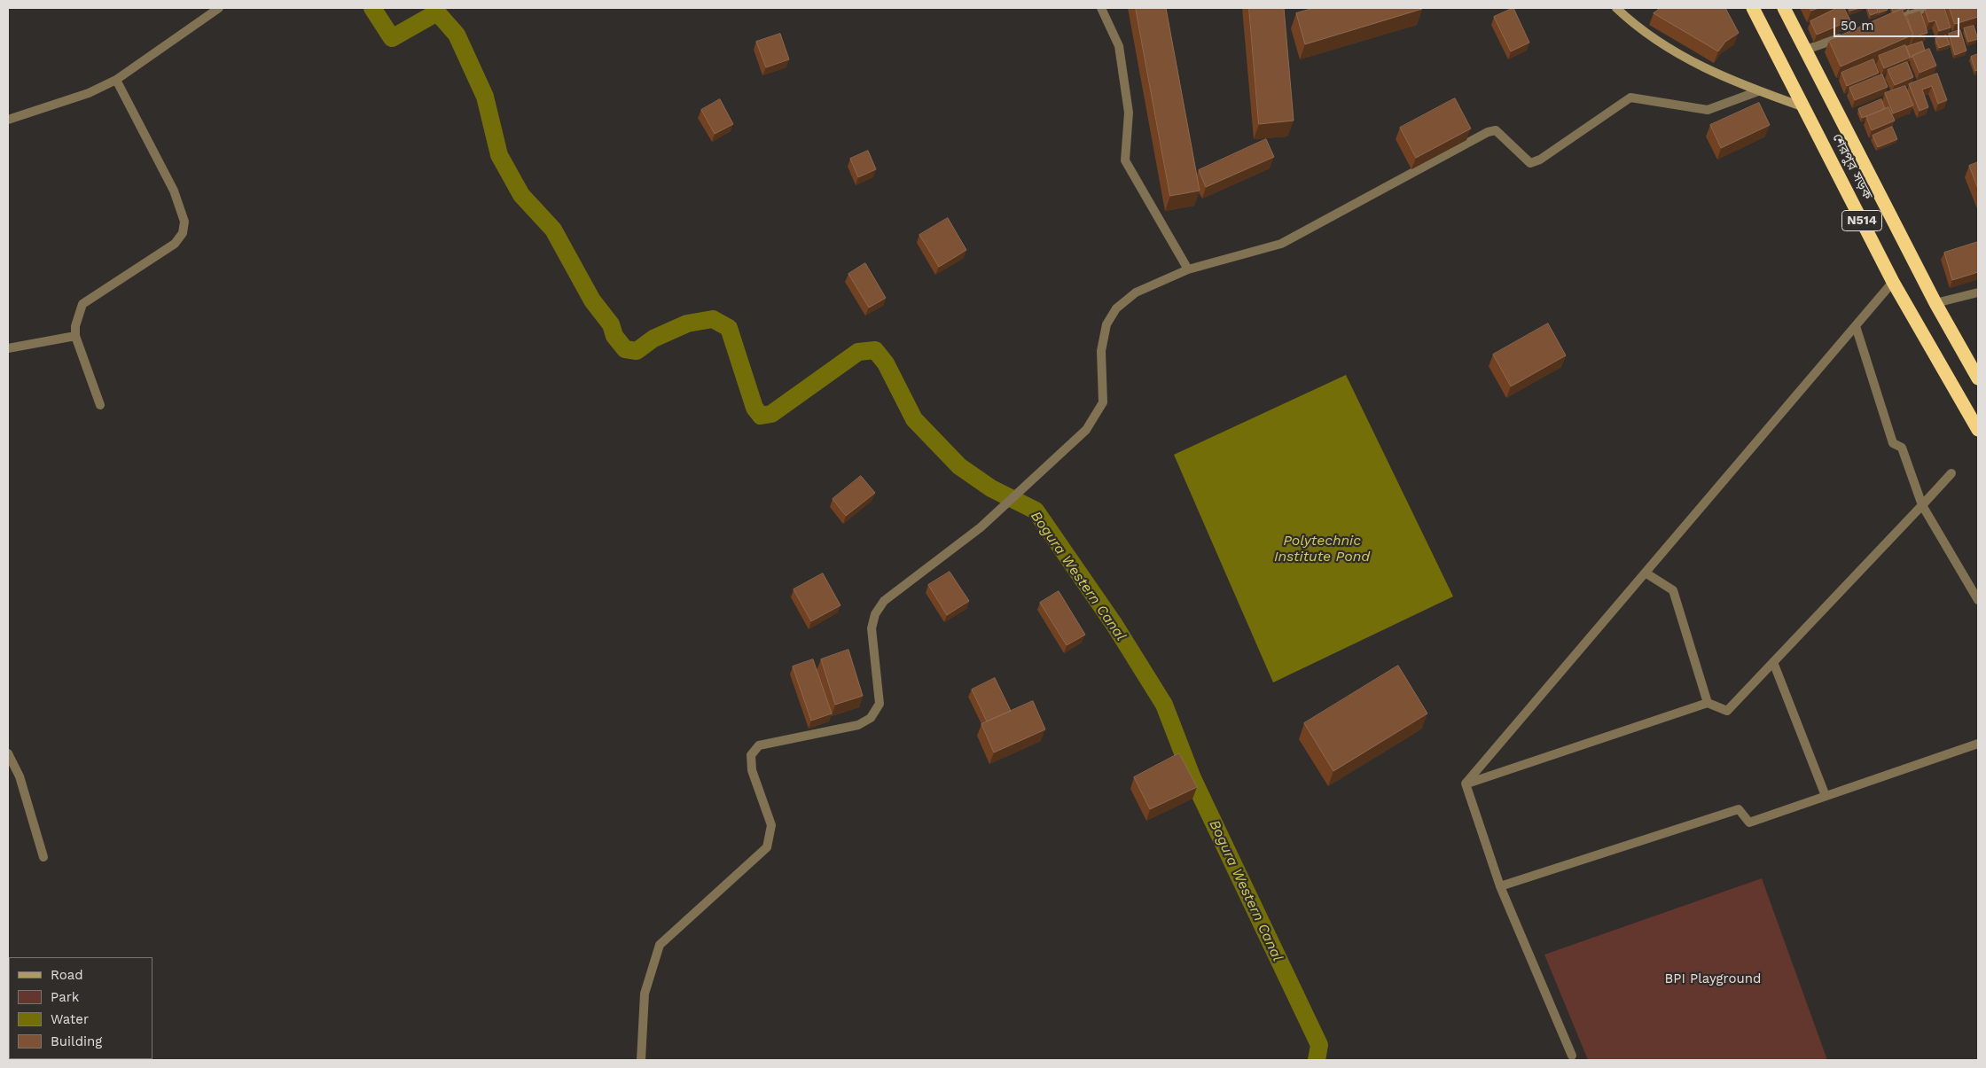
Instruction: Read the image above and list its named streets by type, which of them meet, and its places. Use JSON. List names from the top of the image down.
{
  "streets": {
    "highway": ["শেরপুর সড়ক", "N514"]
  },
  "water": ["Polytechnic Institute Pond", "Bogura Western Canal"],
  "parks": ["BPI Playground"],
  "legend": [
    "Road",
    "Park",
    "Water",
    "Building"
  ],
  "scale_bar": "50 m"
}
